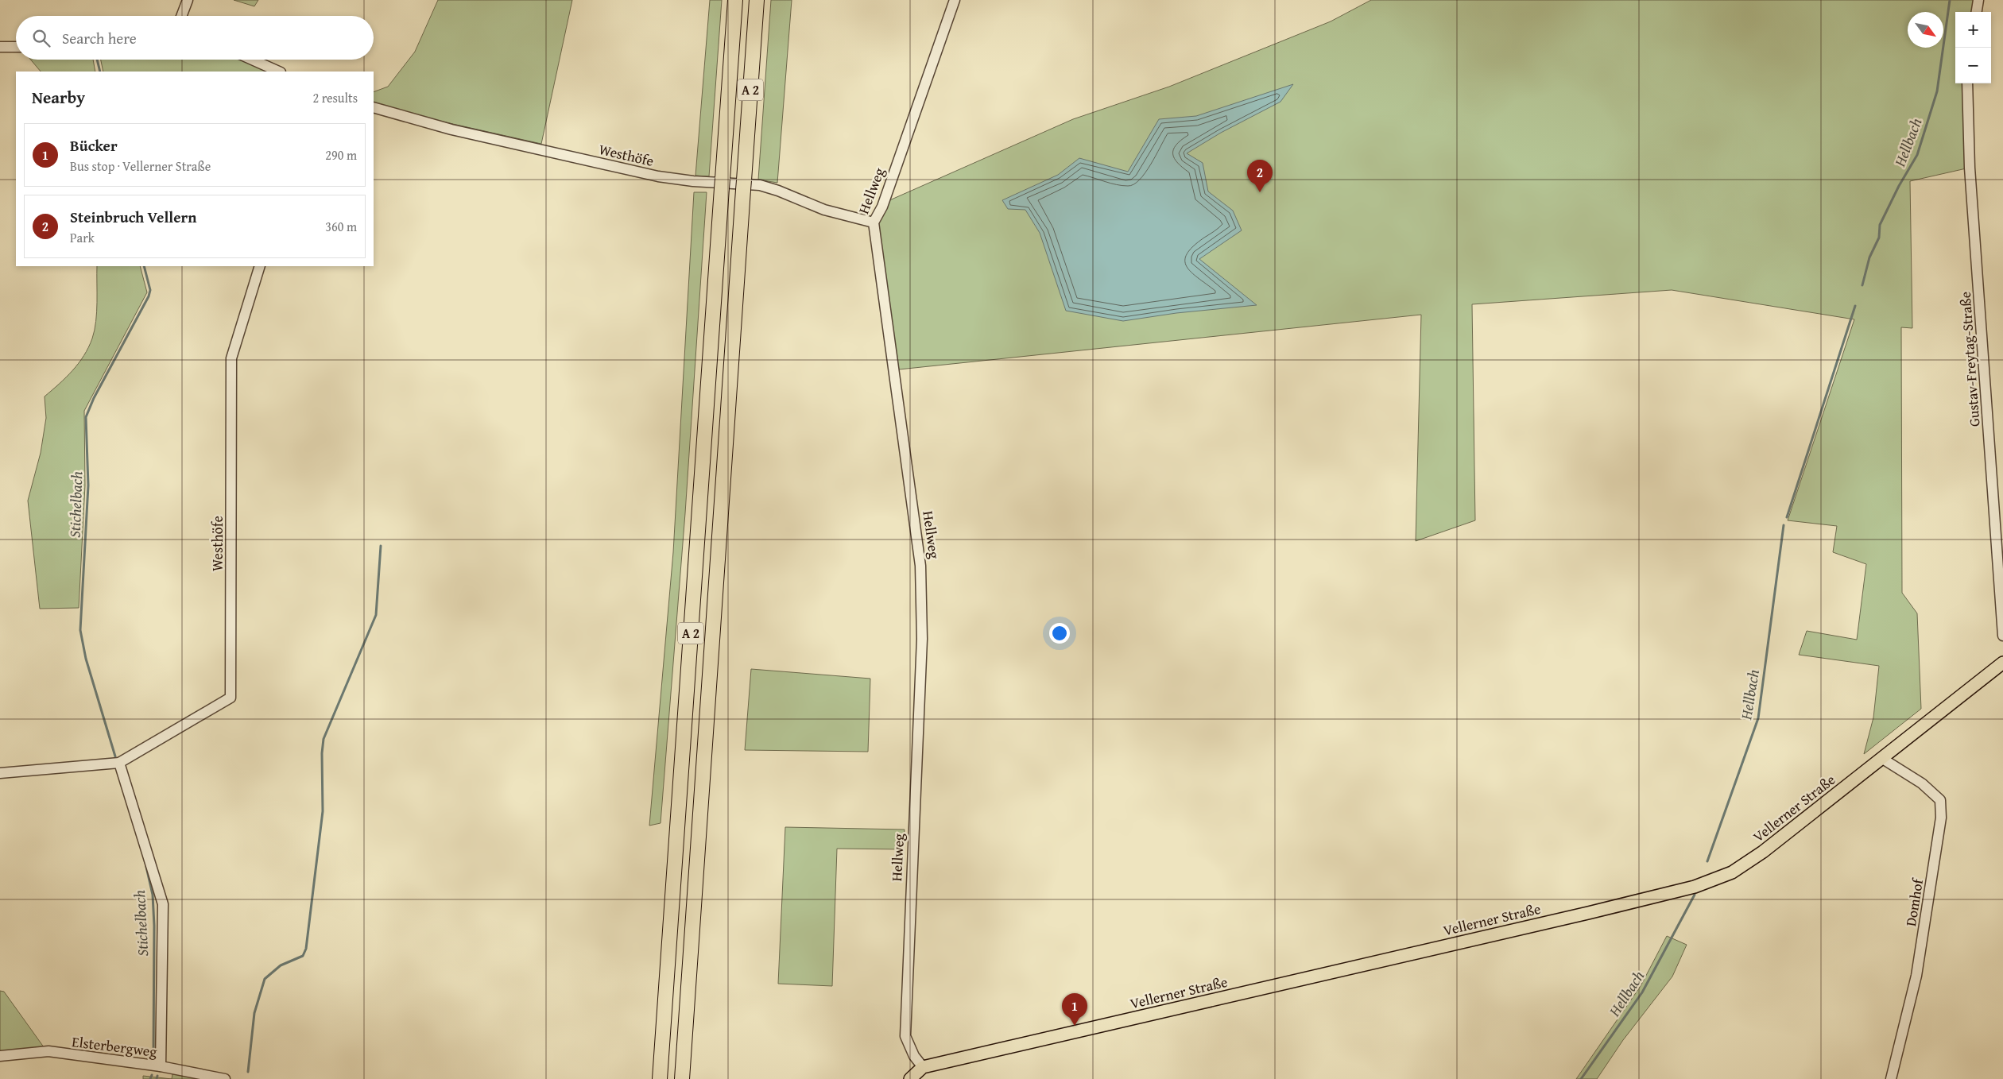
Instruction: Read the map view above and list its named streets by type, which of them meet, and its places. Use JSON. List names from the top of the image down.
{
  "streets": {
    "highway": ["A 2"],
    "main road": ["Vellerner Straße"],
    "street": [
      "Westhöfe",
      "Hellweg",
      "Gustav-Freytag-Straße",
      "Domhof",
      "Elsterbergweg"
    ]
  },
  "crossings": [
    ["Westhöfe", "Hellweg"],
    ["Hellweg", "Vellerner Straße"],
    ["Vellerner Straße", "Domhof"]
  ],
  "water": ["Hellbach", "Stichelbach"],
  "north": "bottom right",
  "page": {
    "map_buttons": ["+", "−"],
    "search": "Search here",
    "heading": ["Nearby", "2 results"],
    "list": [
      {
        "mark": "1",
        "name": "Bücker",
        "note": "Bus stop · Vellerner Straße",
        "value": "290 m"
      },
      {
        "mark": "2",
        "name": "Steinbruch Vellern",
        "note": "Park",
        "value": "360 m"
      }
    ],
    "pins": ["2", "1"]
  }
}
